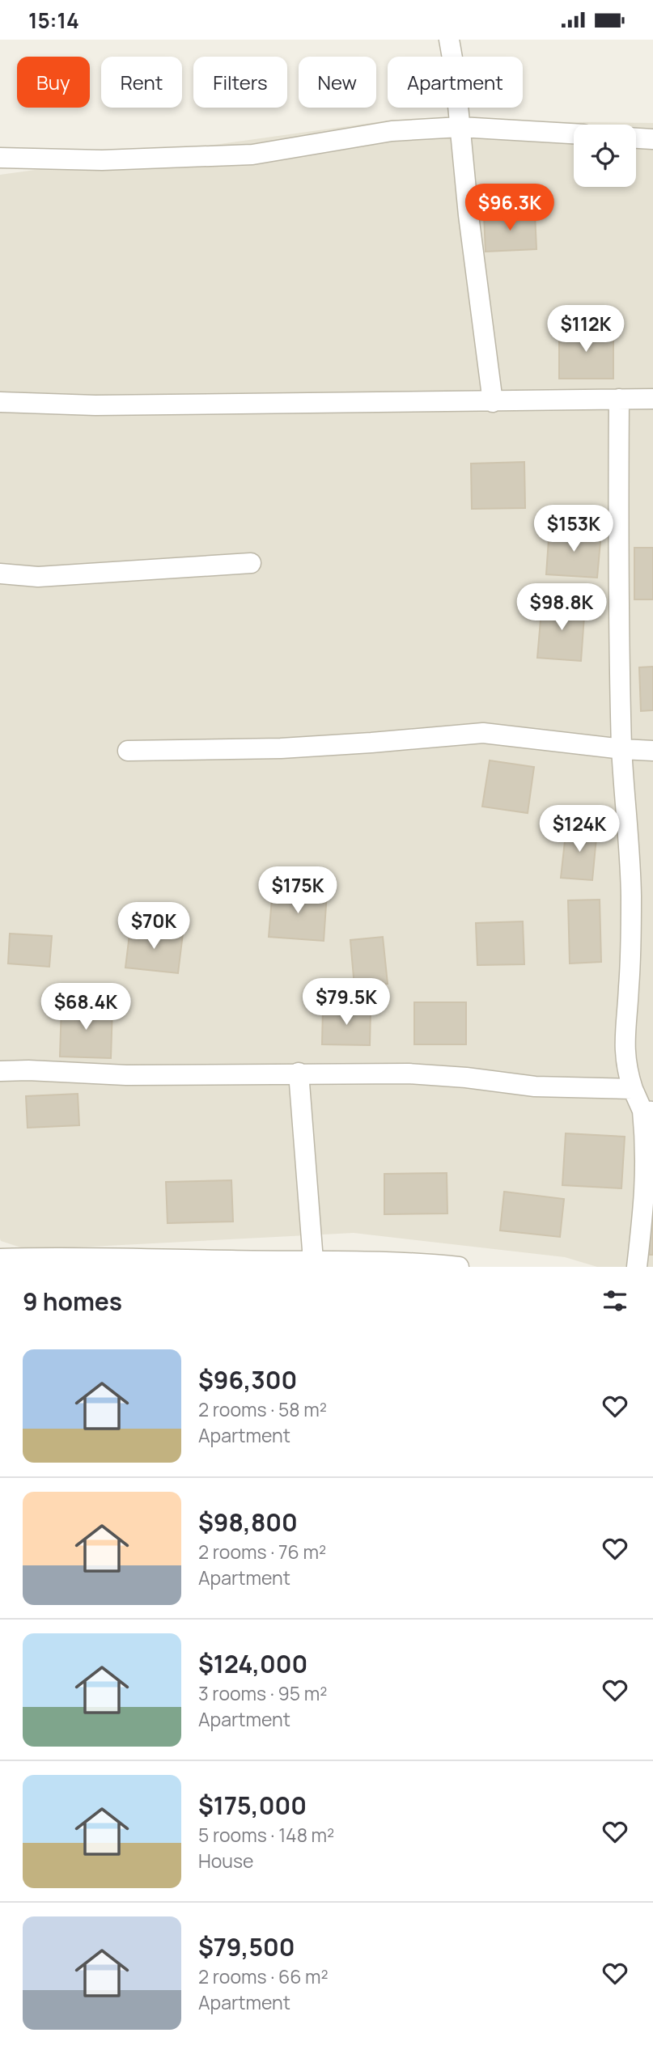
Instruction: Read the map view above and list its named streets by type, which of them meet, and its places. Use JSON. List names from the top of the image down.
{
  "page": {
    "status": "15:14",
    "chip": [
      "Buy",
      "Rent",
      "Filters",
      "New",
      "Apartment"
    ],
    "price": [
      "$96.3K",
      "$112K",
      "$153K",
      "$98.8K",
      "$124K",
      "$175K",
      "$70K",
      "$79.5K",
      "$68.4K"
    ],
    "heading": "9 homes",
    "list": [
      {
        "name": "$96,300",
        "note": "2 rooms · 58 m² · Apartment"
      },
      {
        "name": "$98,800",
        "note": "2 rooms · 76 m² · Apartment"
      },
      {
        "name": "$124,000",
        "note": "3 rooms · 95 m² · Apartment"
      },
      {
        "name": "$175,000",
        "note": "5 rooms · 148 m² · House"
      },
      {
        "name": "$79,500",
        "note": "2 rooms · 66 m² · Apartment"
      }
    ]
  }
}
